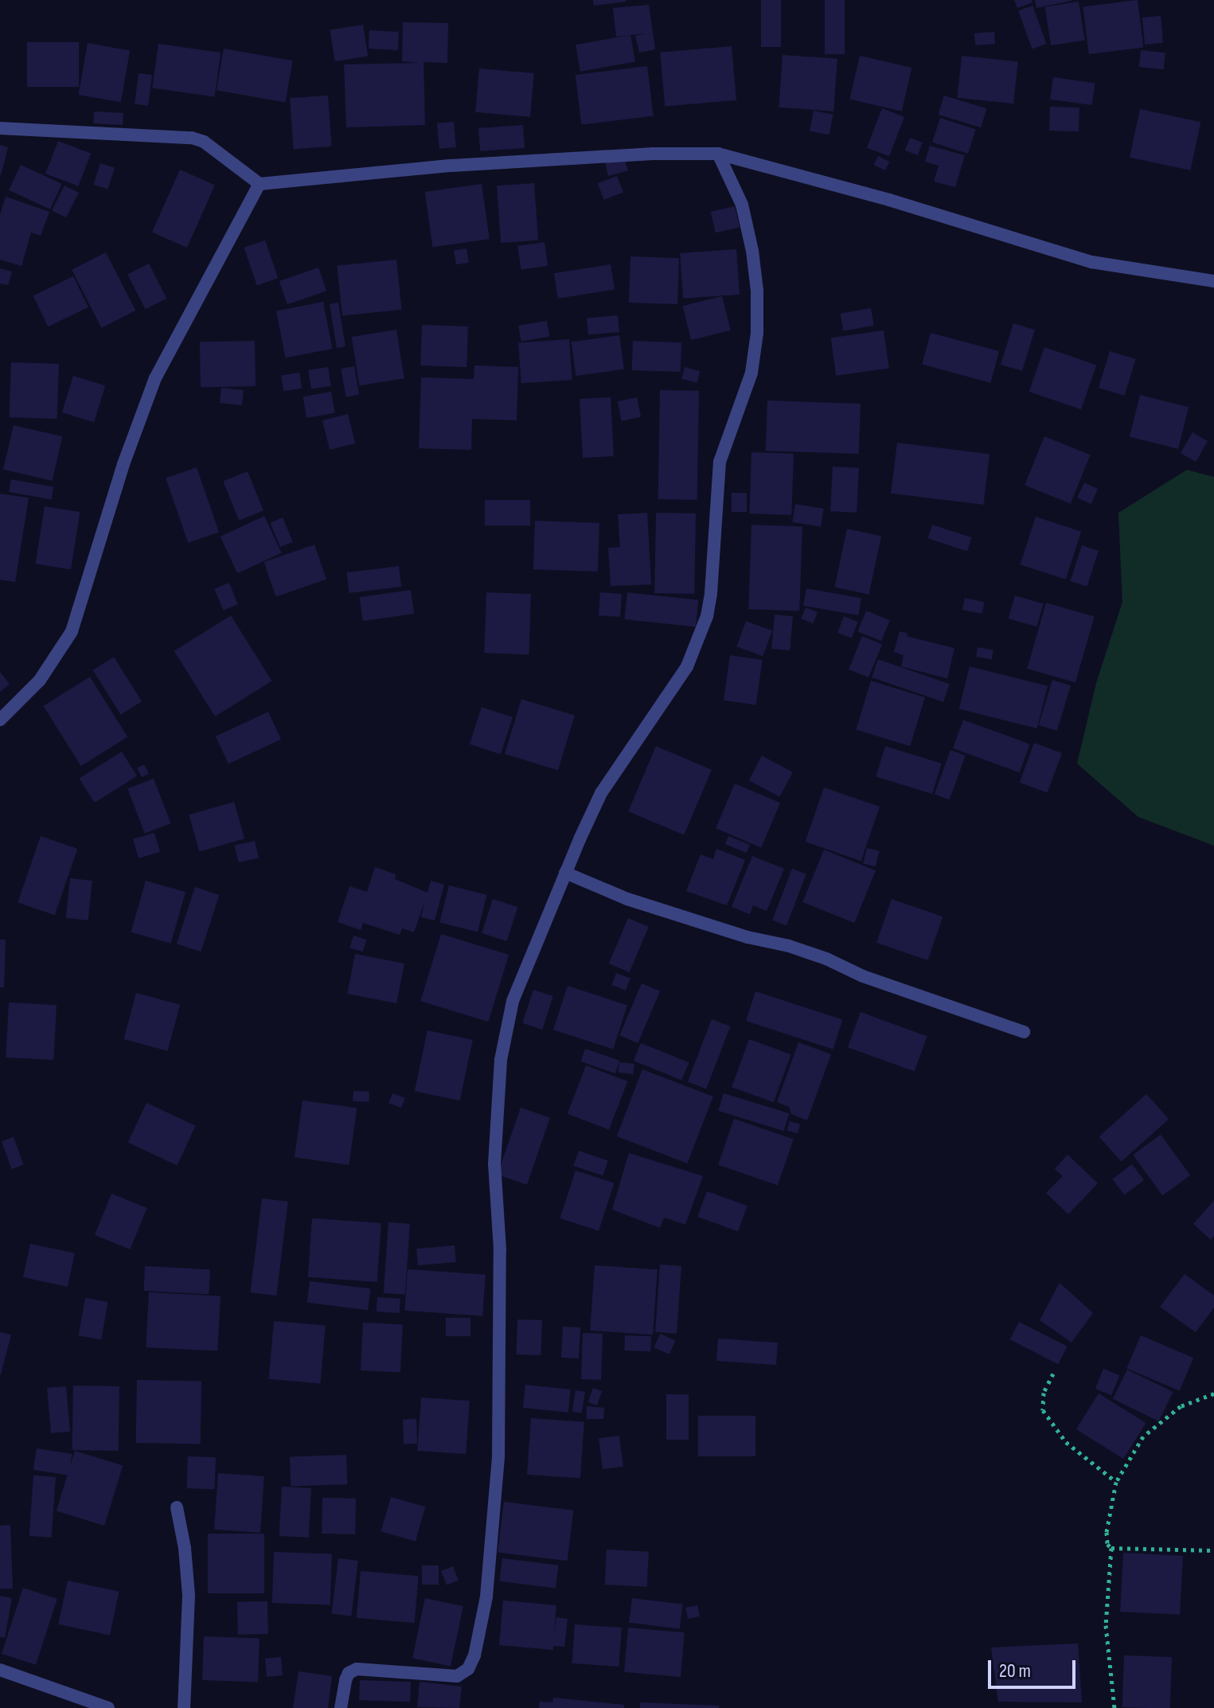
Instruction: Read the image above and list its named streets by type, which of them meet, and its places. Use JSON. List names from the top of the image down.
{
  "scale_bar": "20 m"
}
